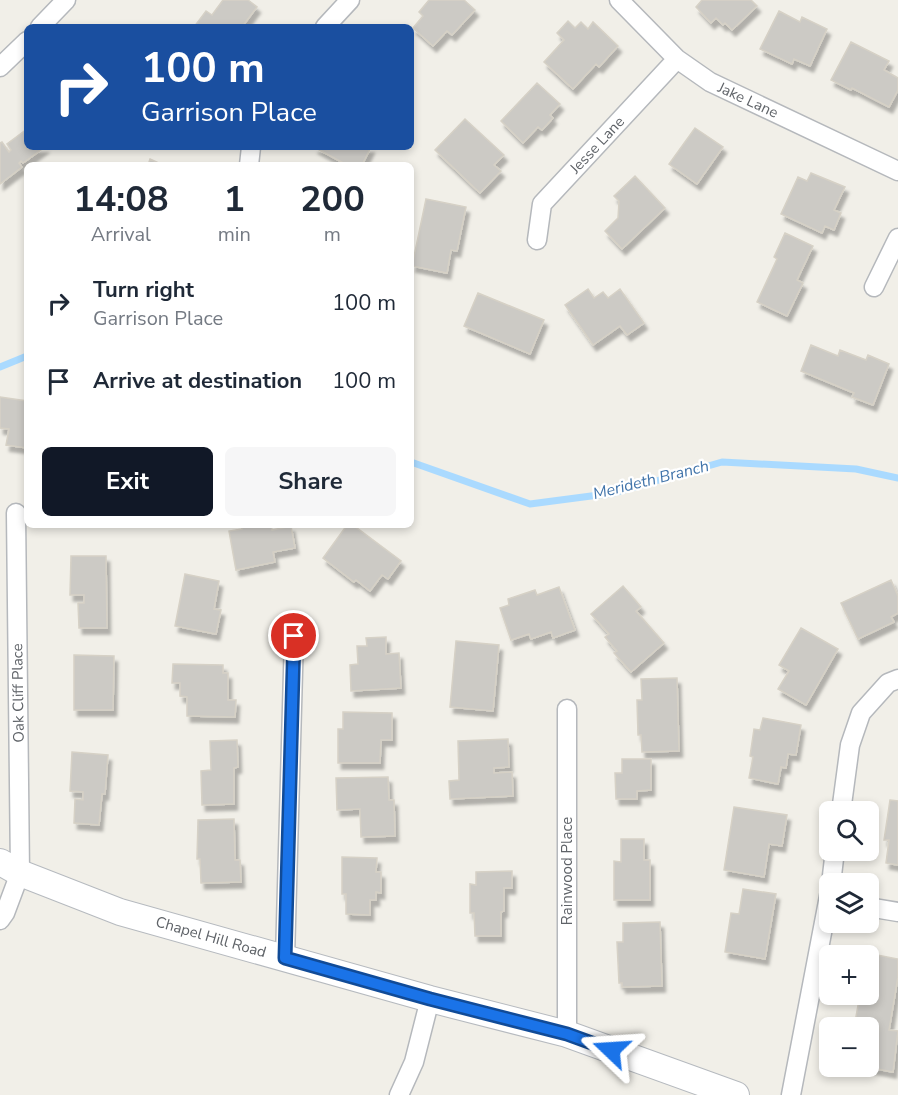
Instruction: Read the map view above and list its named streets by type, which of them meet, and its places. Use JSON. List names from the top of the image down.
{
  "streets": {
    "street": [
      "Jake Lane",
      "Jesse Lane",
      "Oak Cliff Place",
      "Rainwood Place",
      "Chapel Hill Road"
    ]
  },
  "crossings": [
    ["Jake Lane", "Jesse Lane"],
    ["Oak Cliff Place", "Chapel Hill Road"],
    ["Rainwood Place", "Chapel Hill Road"]
  ],
  "water": ["Merideth Branch"],
  "page": {
    "turn": ["100 m", "Garrison Place"],
    "eta": [
      "14:08",
      "Arrival",
      "1",
      "min",
      "200",
      "m"
    ],
    "list": [
      {
        "name": "Turn right",
        "note": "Garrison Place",
        "value": "100 m"
      },
      {
        "name": "Arrive at destination",
        "value": "100 m"
      }
    ],
    "buttons": ["Exit", "Share"],
    "map_buttons": ["+", "−"]
  }
}
